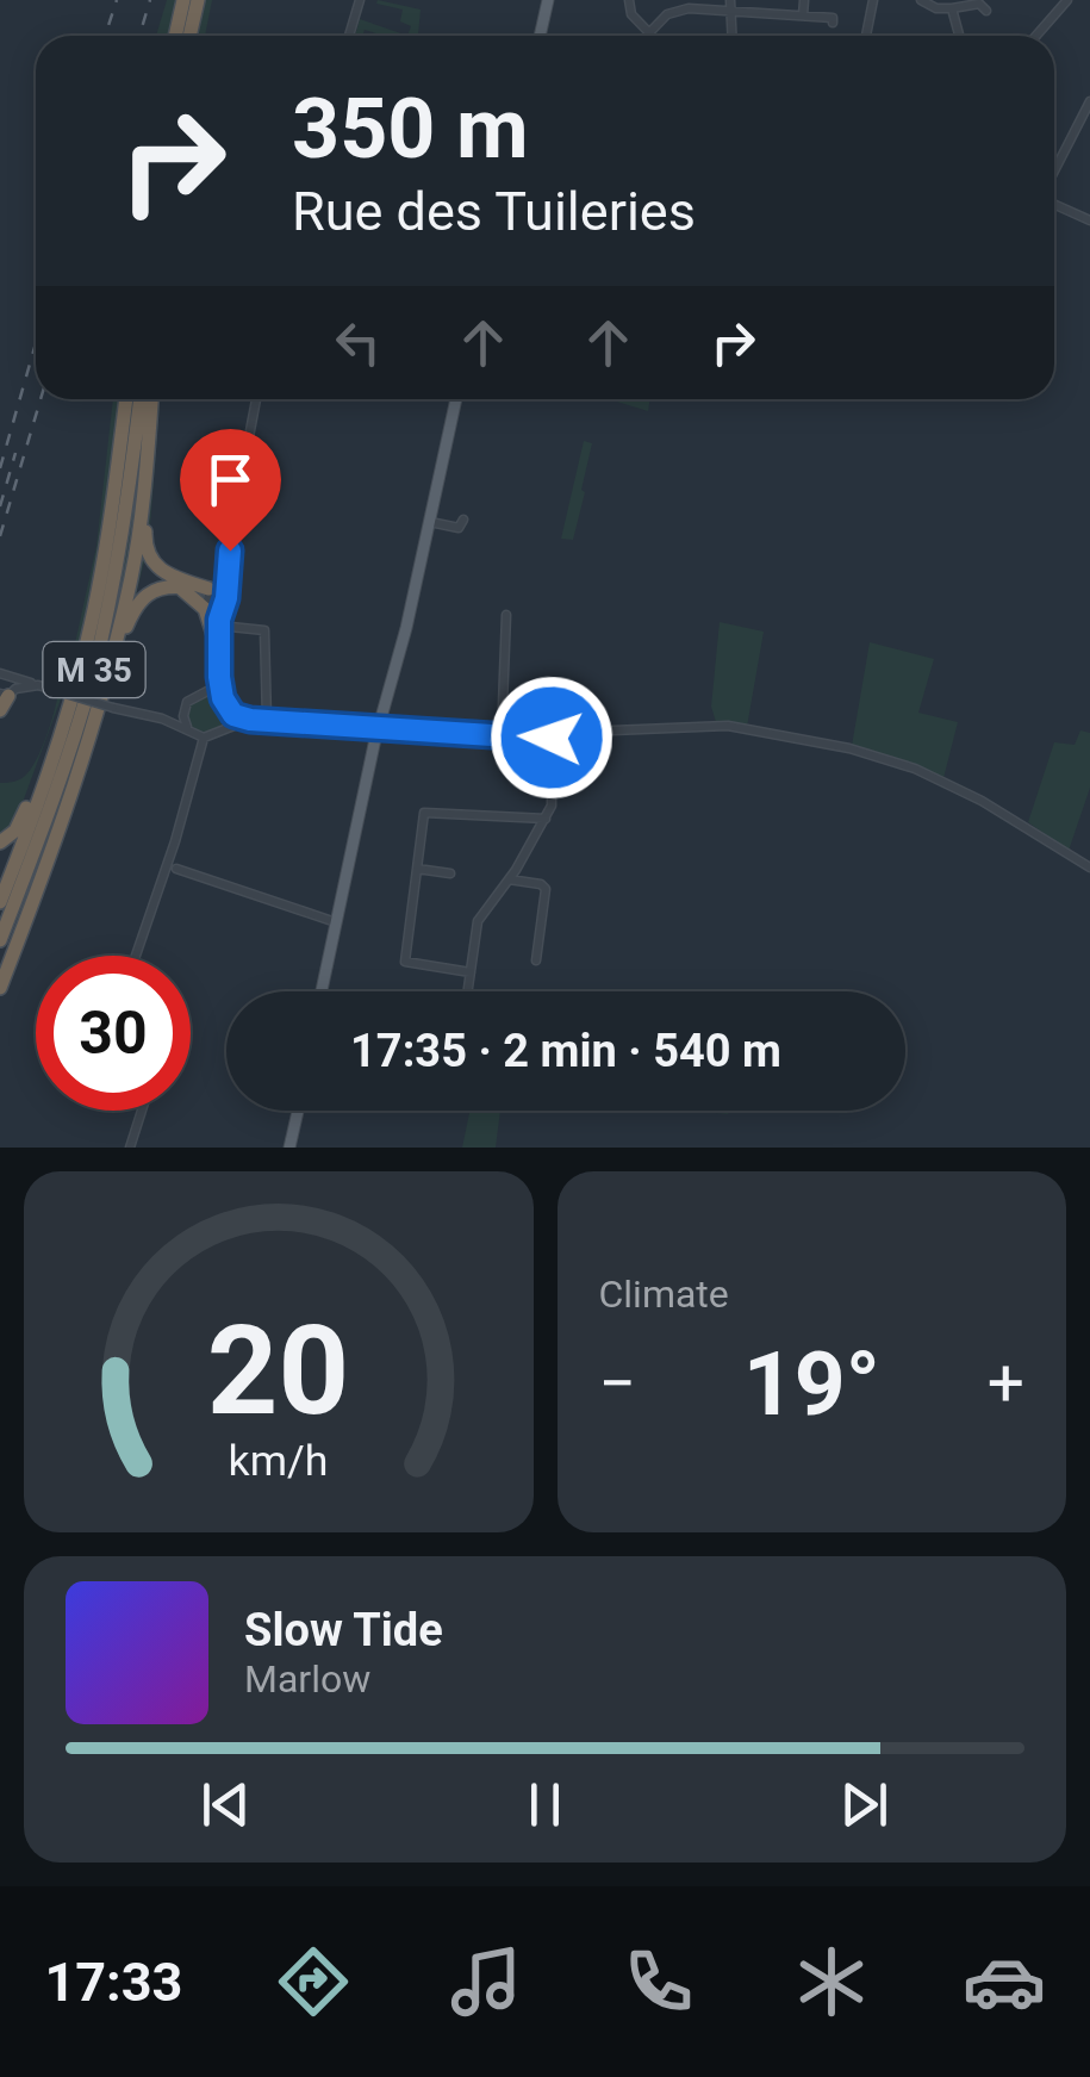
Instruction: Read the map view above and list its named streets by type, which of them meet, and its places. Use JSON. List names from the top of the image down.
{
  "streets": {
    "highway": ["M 35"]
  },
  "page": {
    "turn": ["350 m", "Rue des Tuileries"],
    "limit": "30",
    "trip": "17:35 · 2 min · 540 m",
    "tile": "Climate",
    "heat": ["−", "19°", "+"],
    "song": ["Slow Tide", "Marlow"],
    "tabs": "17:33",
    "gauge": ["20", "km/h"]
  }
}
